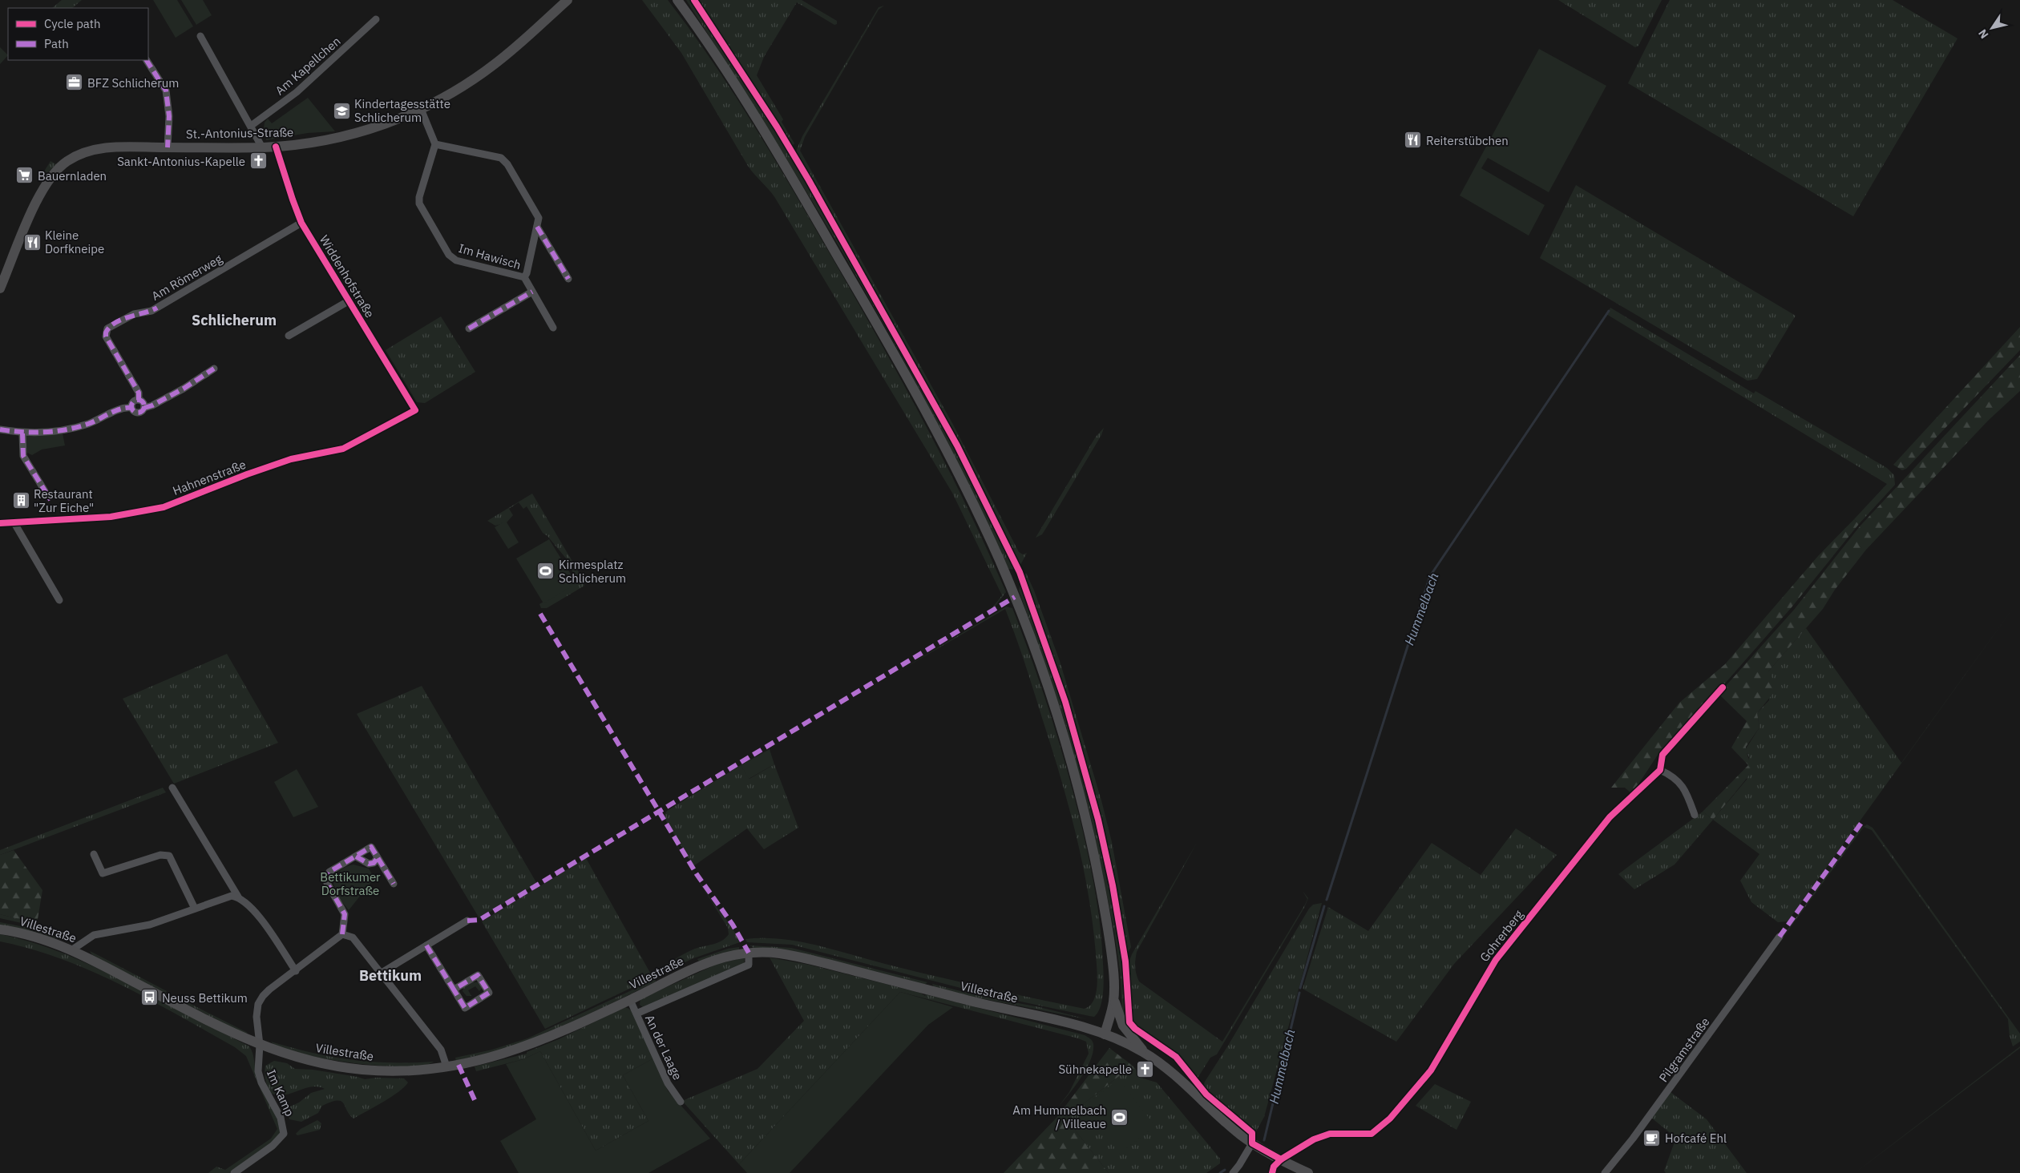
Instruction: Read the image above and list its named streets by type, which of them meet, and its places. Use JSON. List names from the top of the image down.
{
  "streets": {
    "main road": ["St.-Antonius-Straße", "Villestraße"],
    "street": [
      "Am Kapellchen",
      "Im Hawisch",
      "Widdenhofstraße",
      "Am Römerweg",
      "Hahnenstraße",
      "Gohrerberg",
      "An der Laage",
      "Pilgramstraße",
      "Im Kamp"
    ]
  },
  "crossings": [
    ["St.-Antonius-Straße", "Widdenhofstraße"],
    ["Widdenhofstraße", "Am Römerweg"],
    ["Widdenhofstraße", "Hahnenstraße"],
    ["Villestraße", "Gohrerberg"],
    ["Villestraße", "An der Laage"],
    ["Villestraße", "Im Kamp"]
  ],
  "districts": ["Schlicherum", "Bettikum"],
  "water": ["Hummelbach"],
  "parks": ["Bettikumer Dorfstraße"],
  "places": {
    "office": ["BFZ Schlicherum"],
    "school or university": ["Kindertagesstätte Schlicherum"],
    "restaurant": ["Reiterstübchen", "Kleine Dorfkneipe"],
    "church": ["Sankt-Antonius-Kapelle", "Sühnekapelle"],
    "supermarket": ["Bauernladen"],
    "building": ["Restaurant \"Zur Eiche\""],
    "sports": ["Kirmesplatz Schlicherum", "Am Hummelbach / Villeaue"],
    "bus stop": ["Neuss Bettikum"],
    "cafe": ["Hofcafé Ehl"]
  },
  "legend": ["Cycle path", "Path"],
  "north": "bottom left"
}
